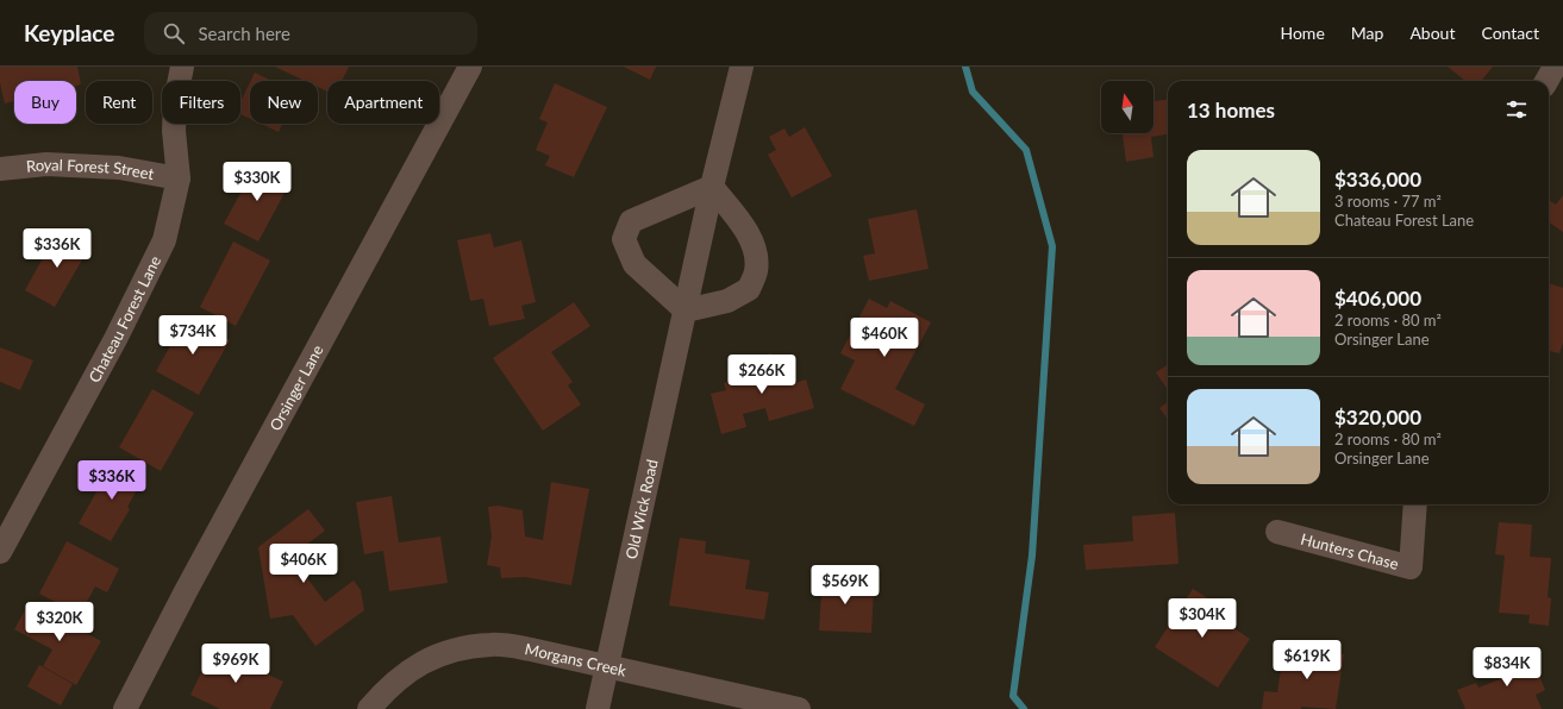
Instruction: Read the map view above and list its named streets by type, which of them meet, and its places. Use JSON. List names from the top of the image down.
{
  "streets": {
    "street": [
      "Royal Forest Street",
      "Chateau Forest Lane",
      "Orsinger Lane",
      "Old Wick Road",
      "Hunters Chase",
      "Morgans Creek"
    ]
  },
  "crossings": [
    ["Royal Forest Street", "Chateau Forest Lane"],
    ["Old Wick Road", "Morgans Creek"]
  ],
  "north": "top",
  "page": {
    "header": "Keyplace",
    "search": "Search here",
    "nav": [
      "Home",
      "Map",
      "About",
      "Contact"
    ],
    "chip": [
      "Buy",
      "Rent",
      "Filters",
      "New",
      "Apartment"
    ],
    "heading": "13 homes",
    "list": [
      {
        "name": "$336,000",
        "note": "3 rooms · 77 m² · Chateau Forest Lane"
      },
      {
        "name": "$406,000",
        "note": "2 rooms · 80 m² · Orsinger Lane"
      },
      {
        "name": "$320,000",
        "note": "2 rooms · 80 m² · Orsinger Lane"
      }
    ],
    "price": [
      "$330K",
      "$336K",
      "$734K",
      "$460K",
      "$266K",
      "$336K",
      "$406K",
      "$569K",
      "$304K",
      "$320K",
      "$619K",
      "$969K",
      "$834K"
    ]
  }
}
